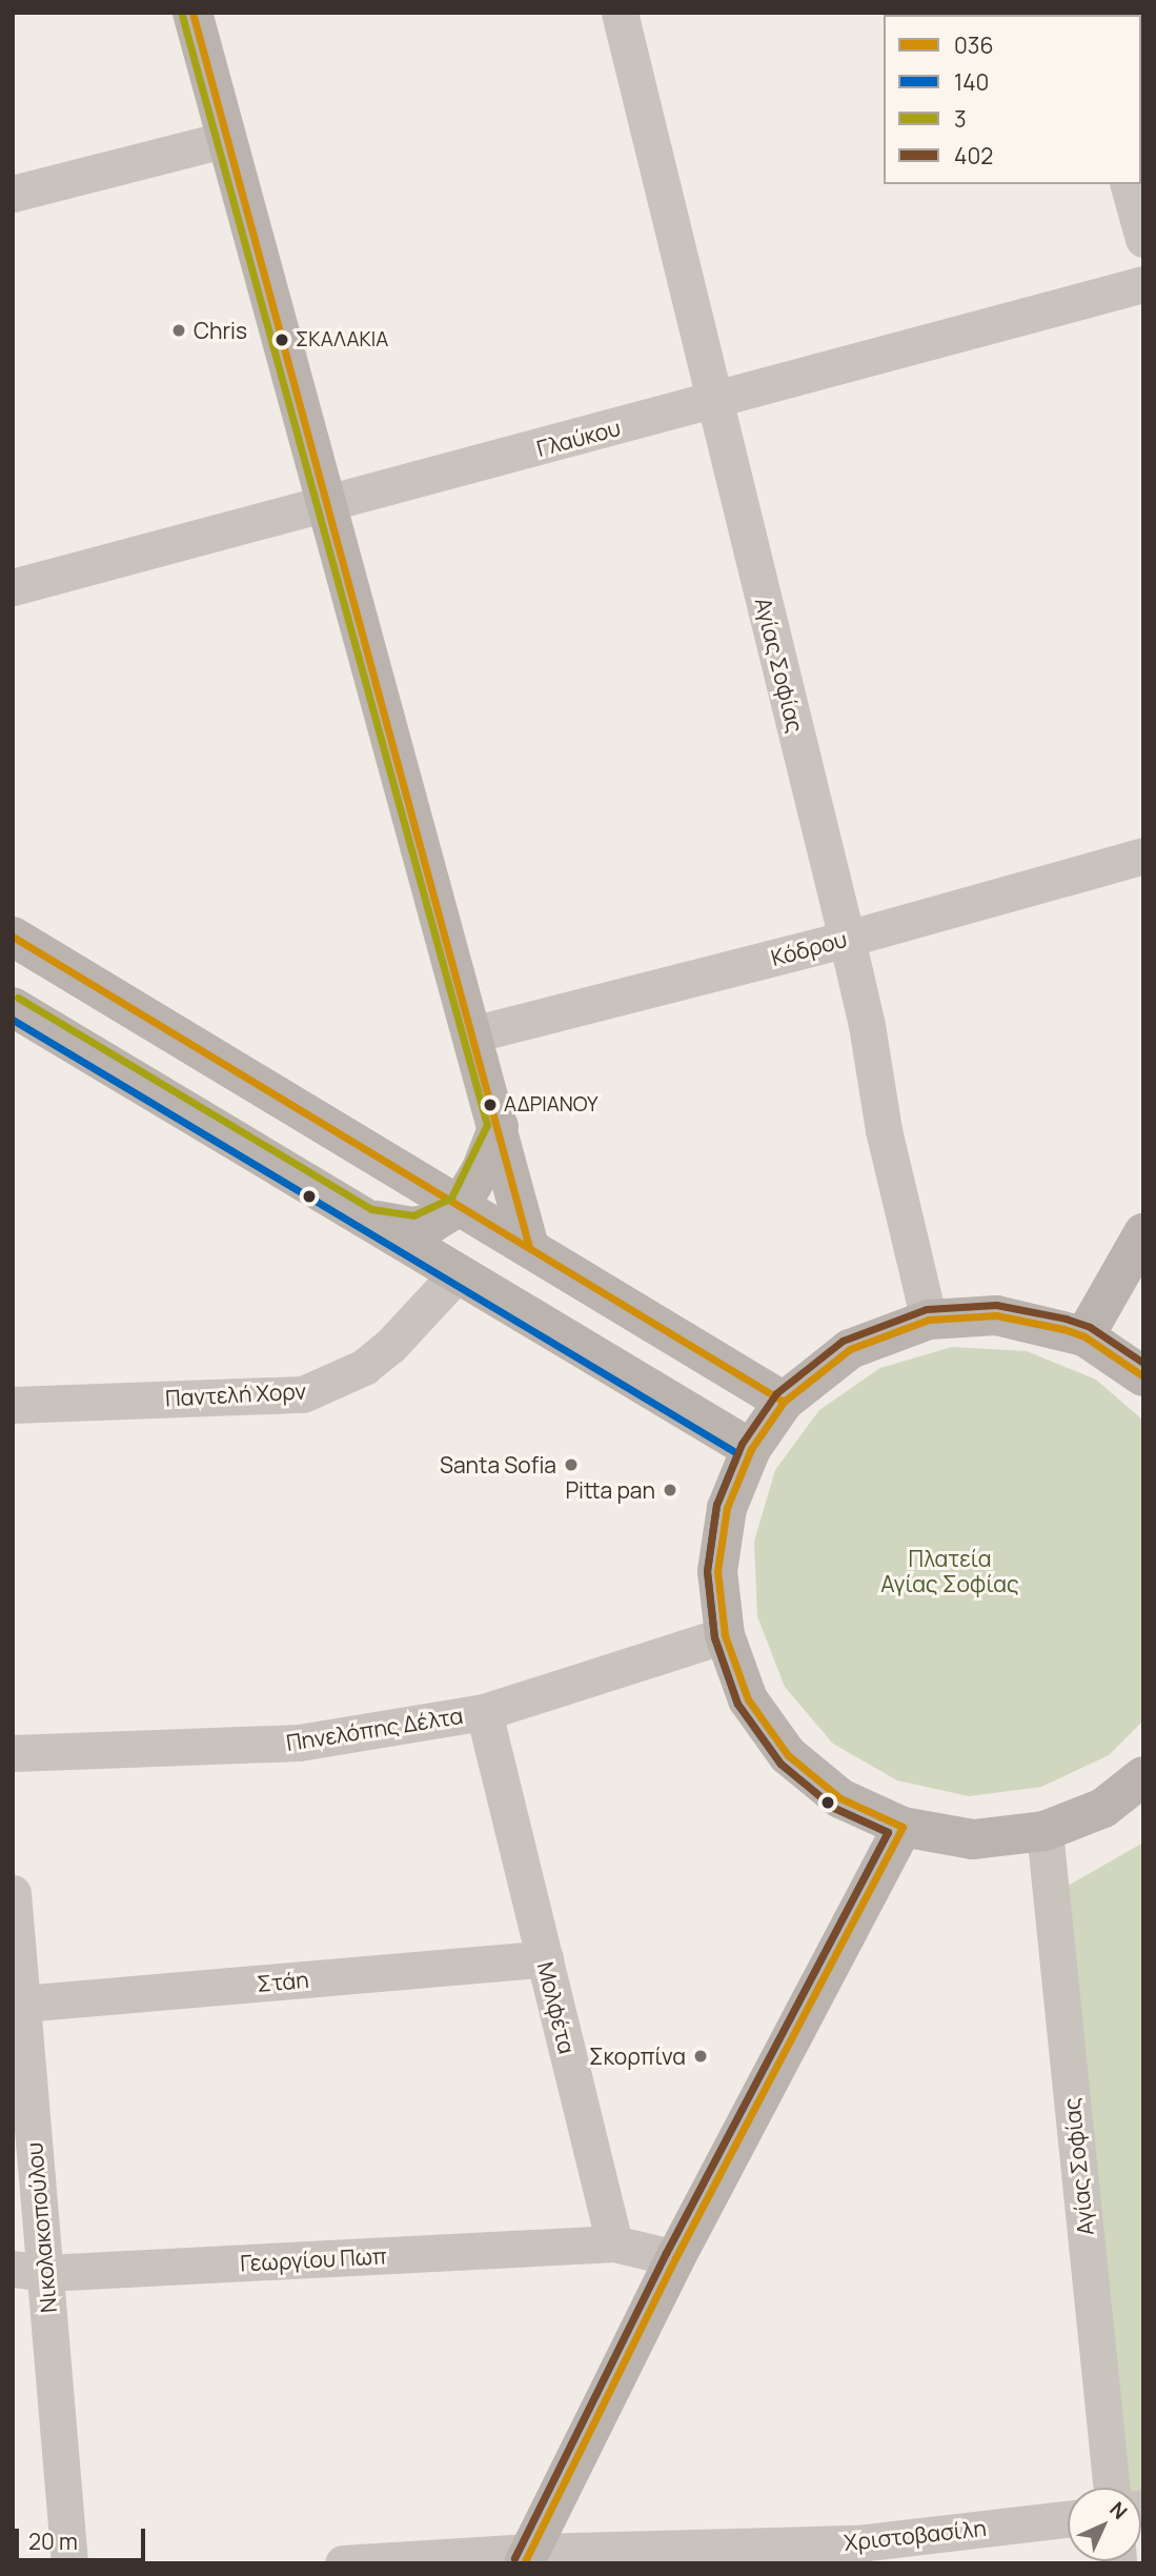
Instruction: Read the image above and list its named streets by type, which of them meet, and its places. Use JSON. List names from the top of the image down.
{
  "streets": {
    "street": [
      "Γλαύκου",
      "Αγίας Σοφίας",
      "Κόδρου",
      "Παντελή Χορν",
      "Πηνελόπης Δέλτα",
      "Στάη",
      "Μολφέτα",
      "Νικολακοπούλου",
      "Γεωργίου Πωπ",
      "Χριστοβασίλη"
    ]
  },
  "crossings": [
    ["Γλαύκου", "Αγίας Σοφίας"],
    ["Αγίας Σοφίας", "Κόδρου"],
    ["Πηνελόπης Δέλτα", "Μολφέτα"],
    ["Στάη", "Μολφέτα"],
    ["Στάη", "Νικολακοπούλου"],
    ["Μολφέτα", "Γεωργίου Πωπ"],
    ["Νικολακοπούλου", "Γεωργίου Πωπ"]
  ],
  "parks": ["Πλατεία Αγίας Σοφίας"],
  "places": [
    "Chris",
    "ΣΚΑΛΑΚΙΑ",
    "ΑΔΡΙΑΝΟΥ",
    "Santa Sofia",
    "Pitta pan",
    "Σκορπίνα"
  ],
  "lines": [
    "transit line 036",
    "transit line 3",
    "transit line 140",
    "transit line 402"
  ],
  "legend": [
    "036",
    "140",
    "3",
    "402"
  ],
  "scale_bar": "20 m",
  "north": "top right"
}
